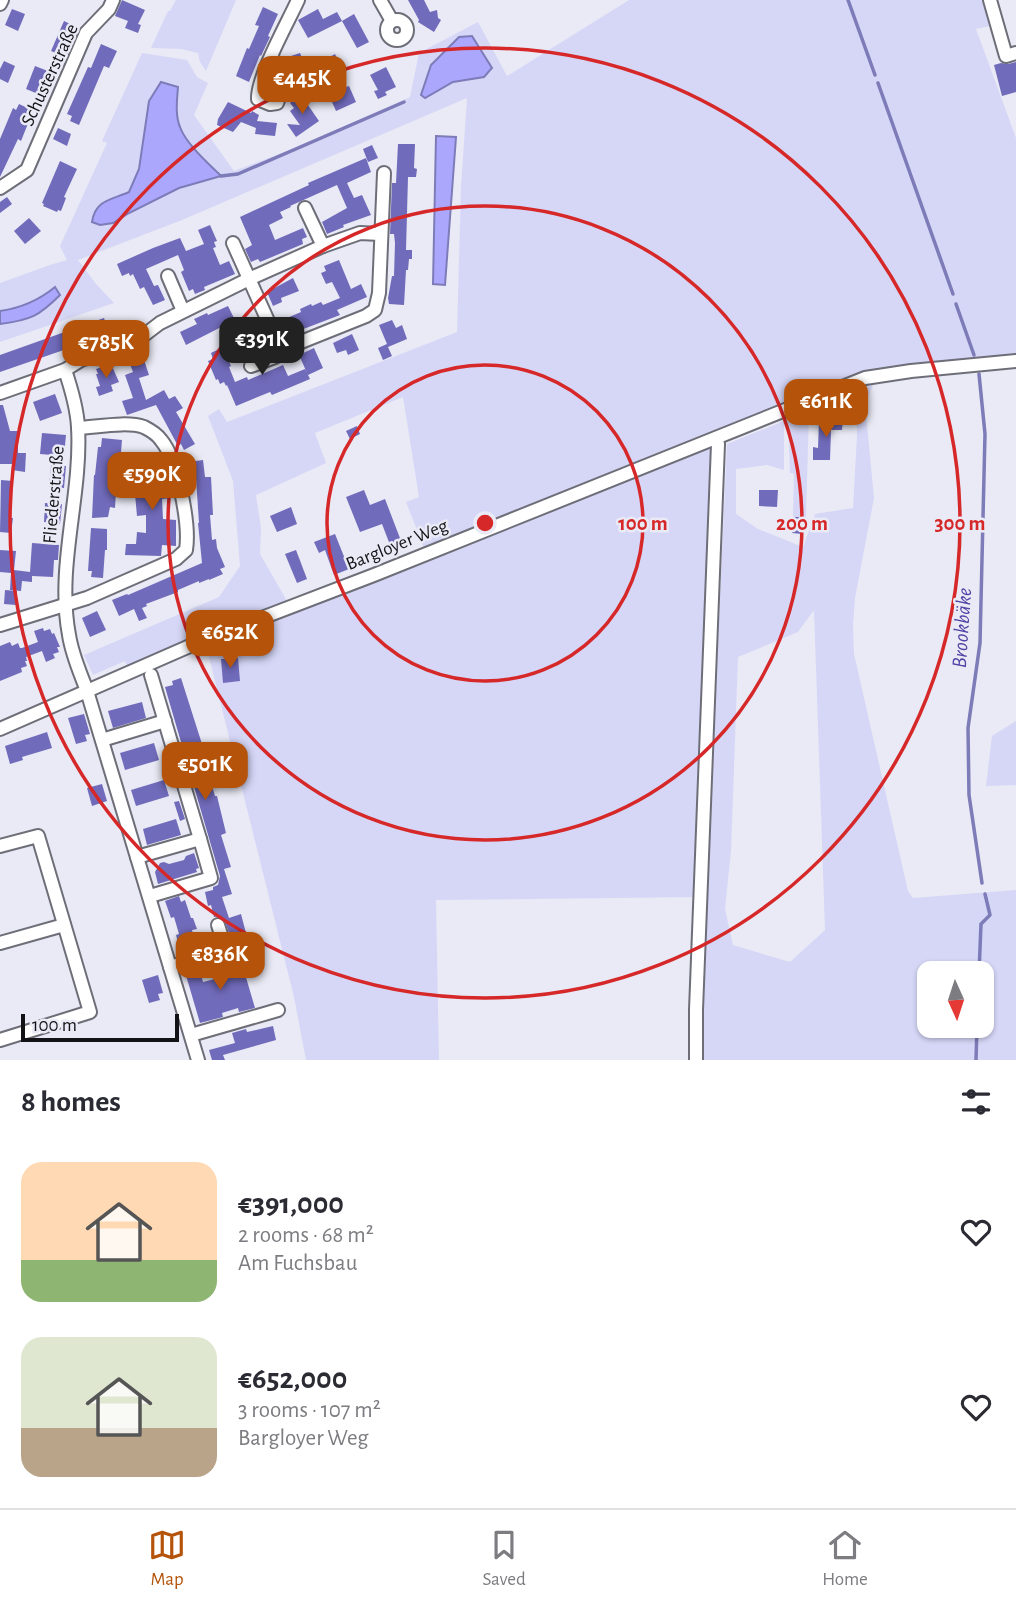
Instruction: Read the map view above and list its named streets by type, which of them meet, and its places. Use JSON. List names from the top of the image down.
{
  "streets": {
    "street": ["Schusterstraße", "Fliederstraße", "Bargloyer Weg"]
  },
  "crossings": [
    ["Fliederstraße", "Bargloyer Weg"]
  ],
  "water": ["Brookbäke"],
  "scale_bar": "100 m",
  "north": "bottom",
  "page": {
    "price": [
      "€445K",
      "€391K",
      "€785K",
      "€611K",
      "€590K",
      "€652K",
      "€501K",
      "€836K"
    ],
    "scale": "100 m",
    "heading": "8 homes",
    "list": [
      {
        "name": "€391,000",
        "note": "2 rooms · 68 m² · Am Fuchsbau"
      },
      {
        "name": "€652,000",
        "note": "3 rooms · 107 m² · Bargloyer Weg"
      }
    ],
    "tabs": ["Map", "Saved", "Home"]
  },
  "rings": ["100 m", "200 m", "300 m"]
}
